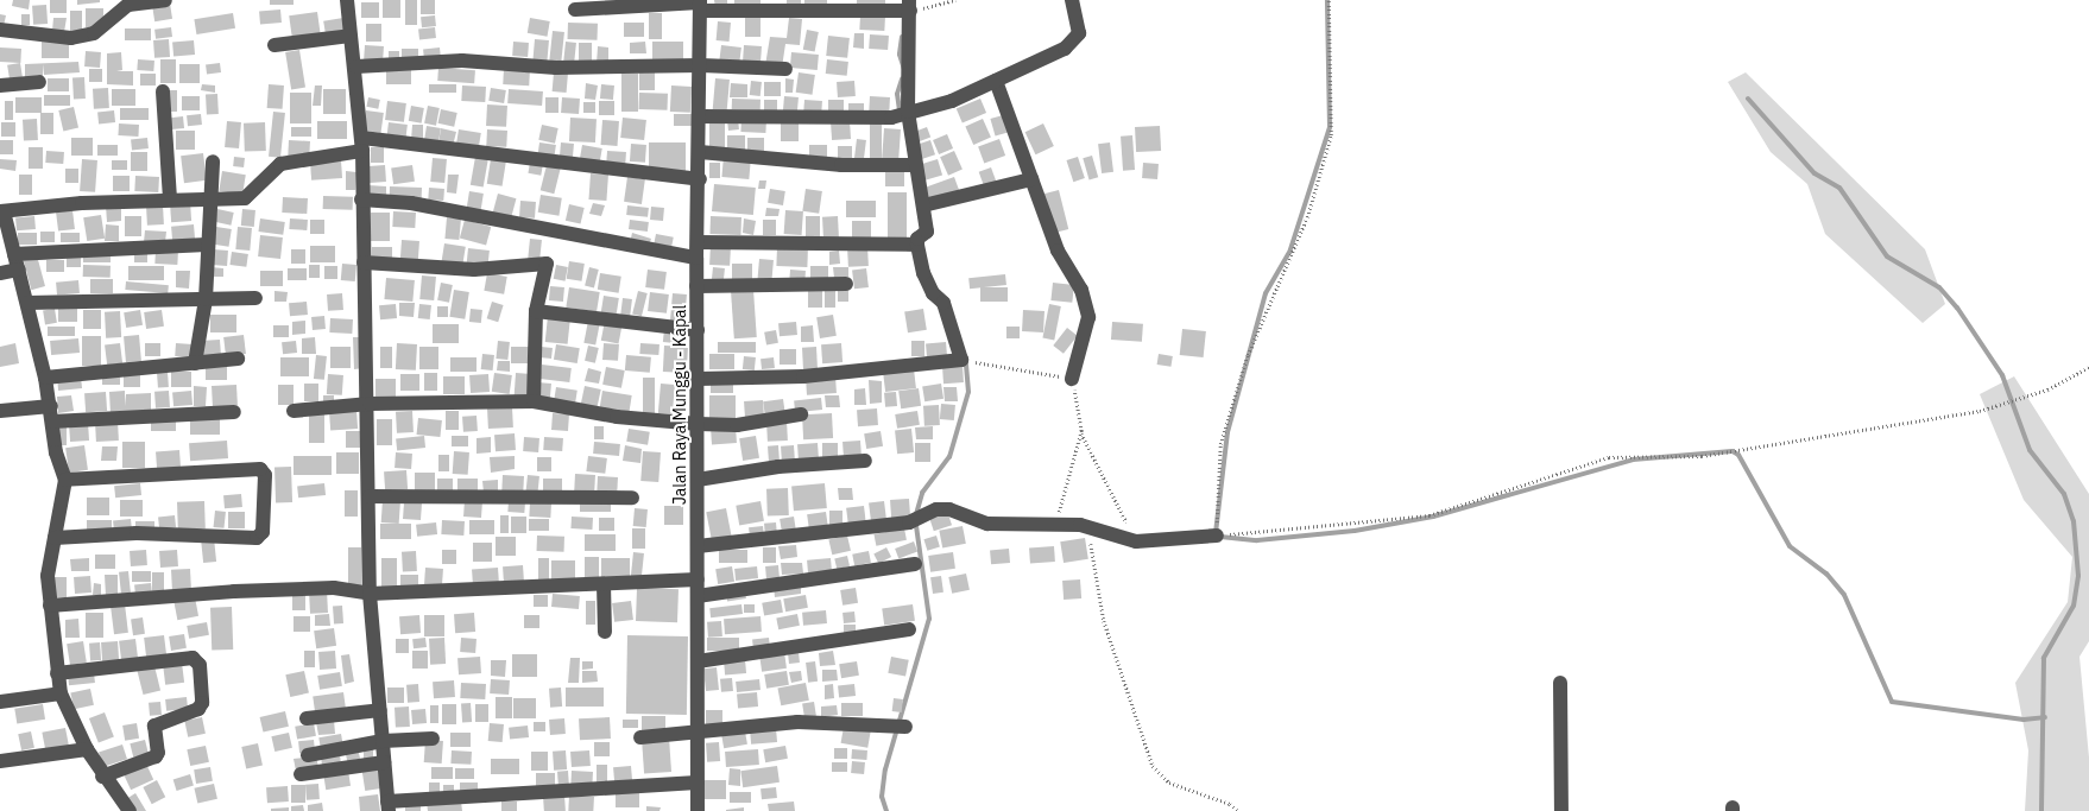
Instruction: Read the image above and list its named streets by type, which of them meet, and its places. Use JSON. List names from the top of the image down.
{
  "streets": {
    "street": ["Jalan Raya Munggu - Kapal"]
  }
}
